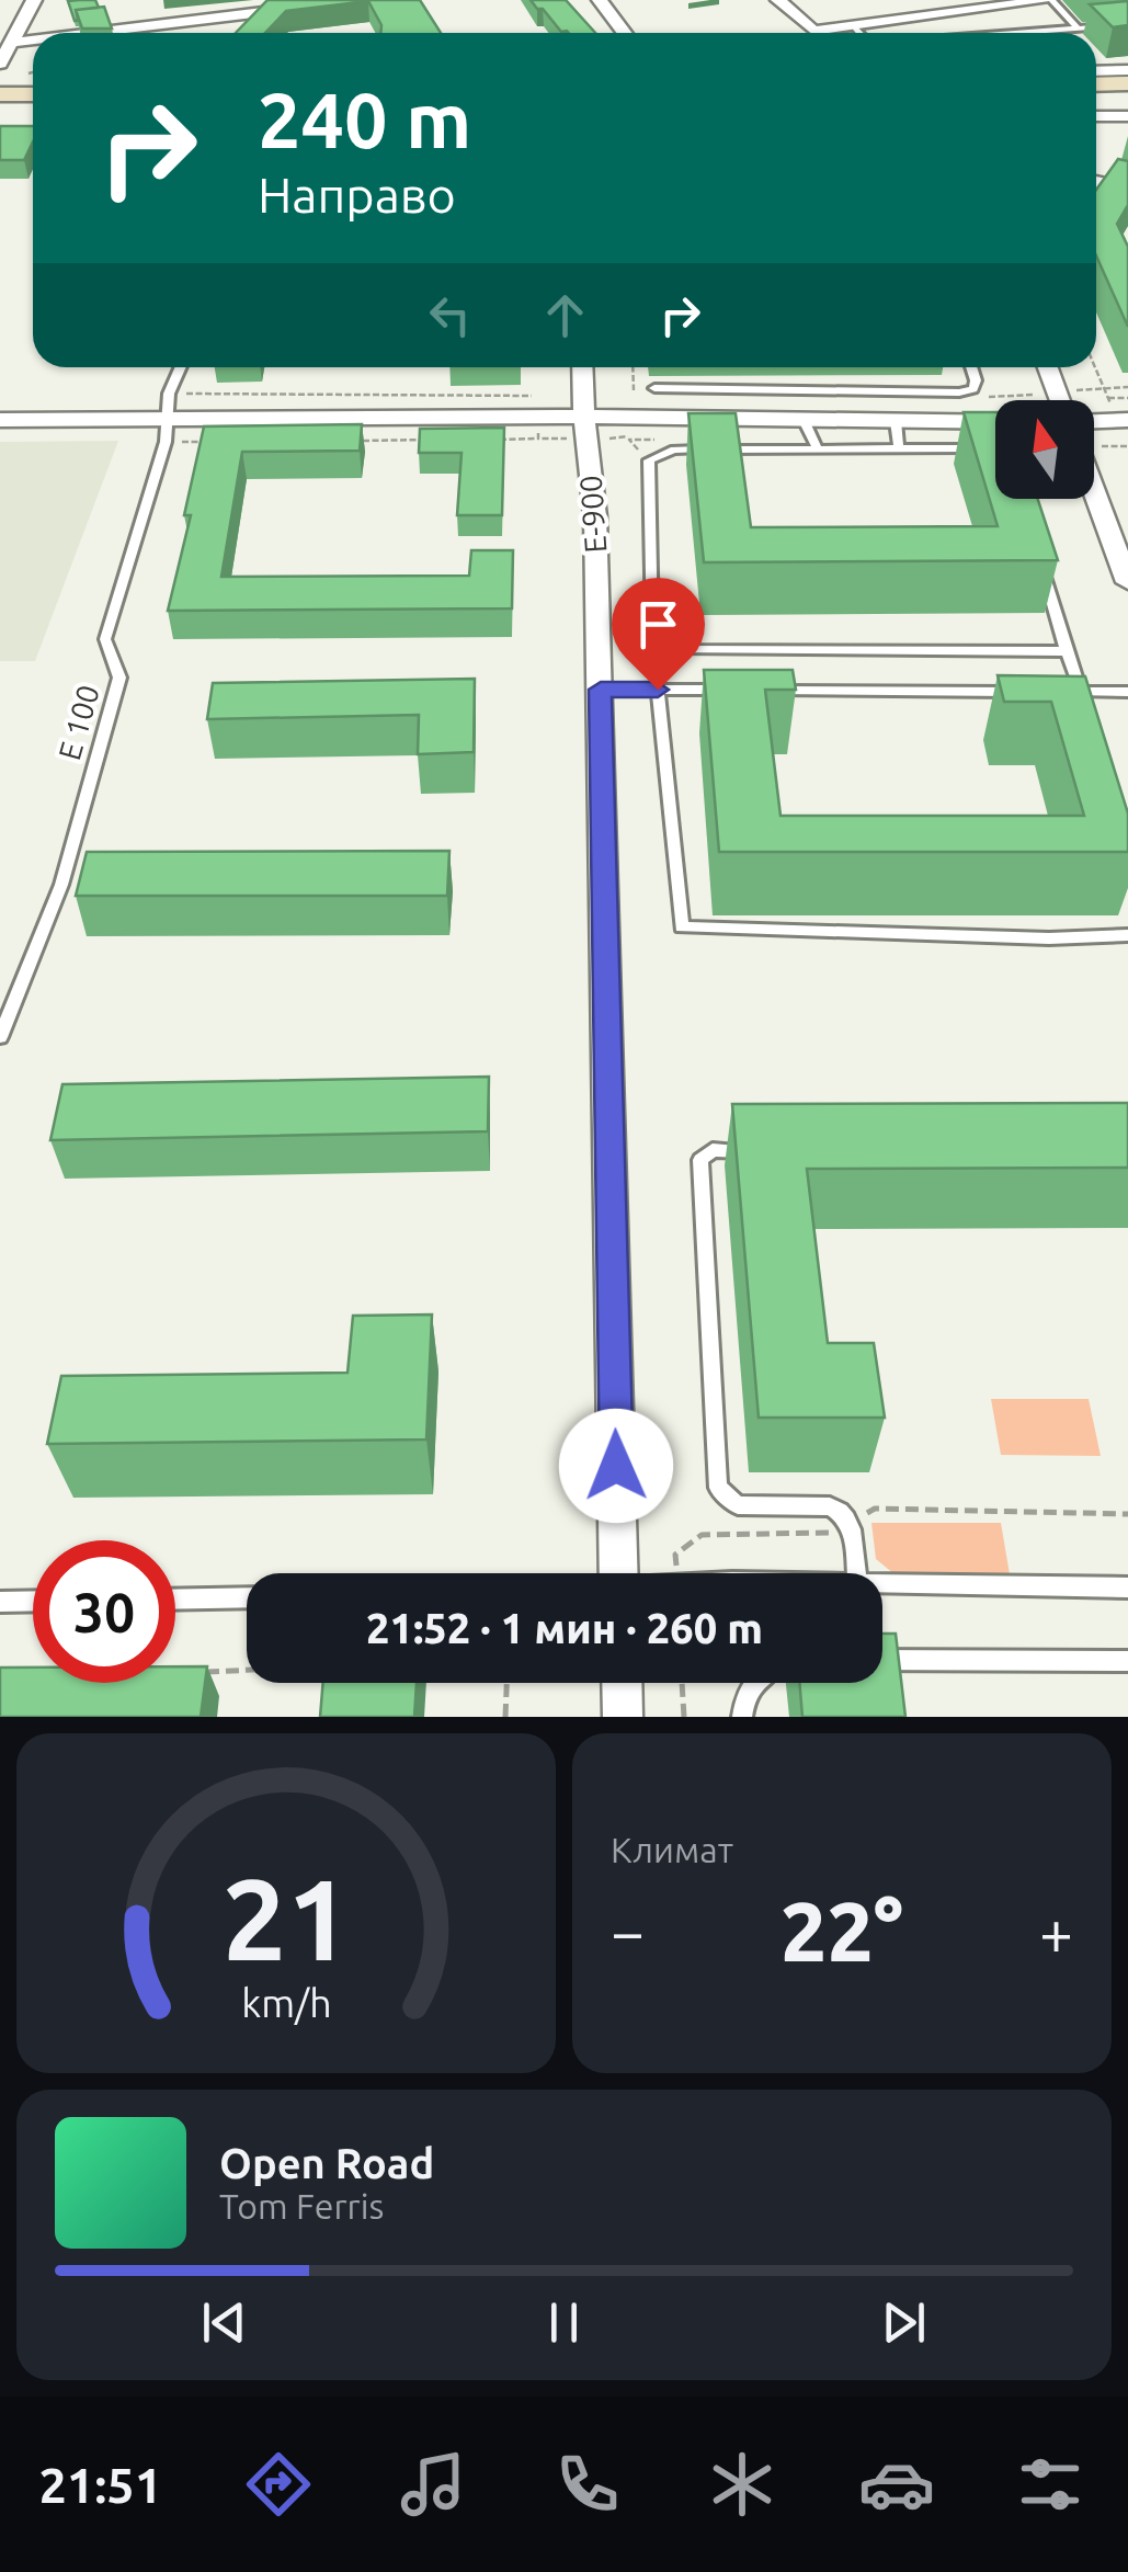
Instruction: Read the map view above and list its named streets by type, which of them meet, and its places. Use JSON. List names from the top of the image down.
{
  "streets": {
    "street": ["E-900"],
    "lane": ["E 100"]
  },
  "north": "top",
  "page": {
    "turn": ["240 m", "Направо"],
    "limit": "30",
    "trip": "21:52 · 1 мин · 260 m",
    "tile": "Климат",
    "heat": ["−", "22°", "+"],
    "song": ["Open Road", "Tom Ferris"],
    "tabs": "21:51",
    "gauge": ["21", "km/h"]
  }
}
